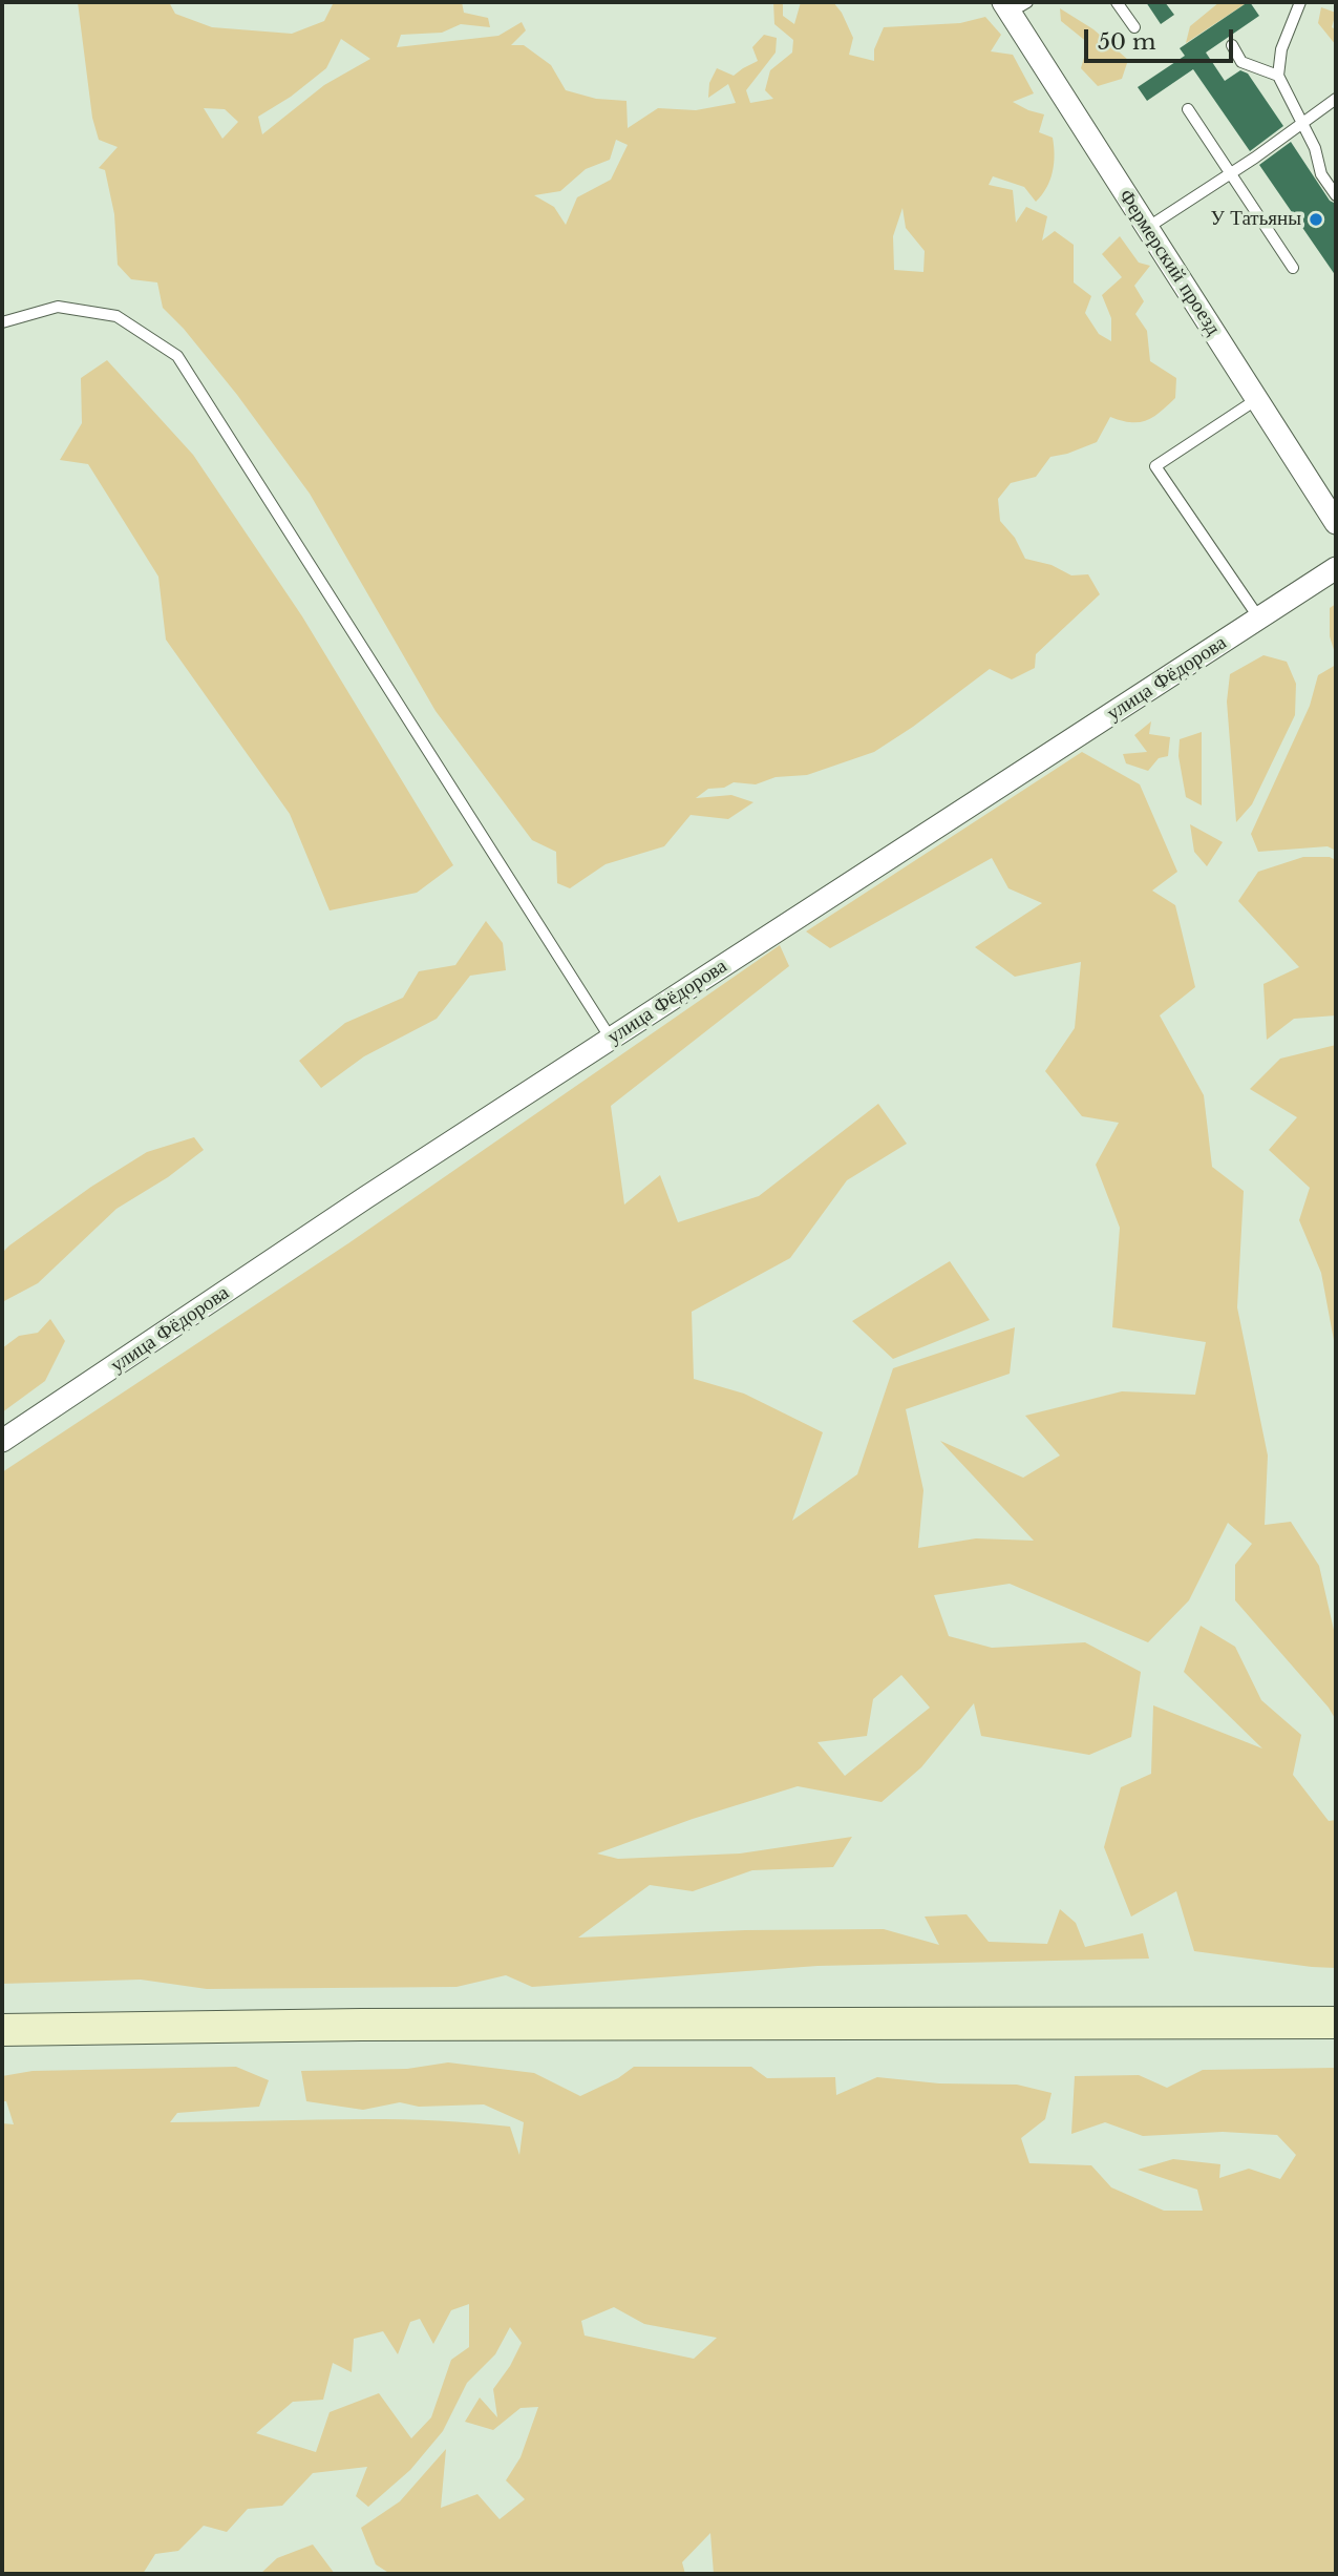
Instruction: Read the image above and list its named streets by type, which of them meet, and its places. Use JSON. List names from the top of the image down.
{
  "streets": {
    "street": ["Фермерский проезд", "улица Фёдорова"]
  },
  "places": ["У Татьяны"],
  "scale_bar": "50 m"
}
